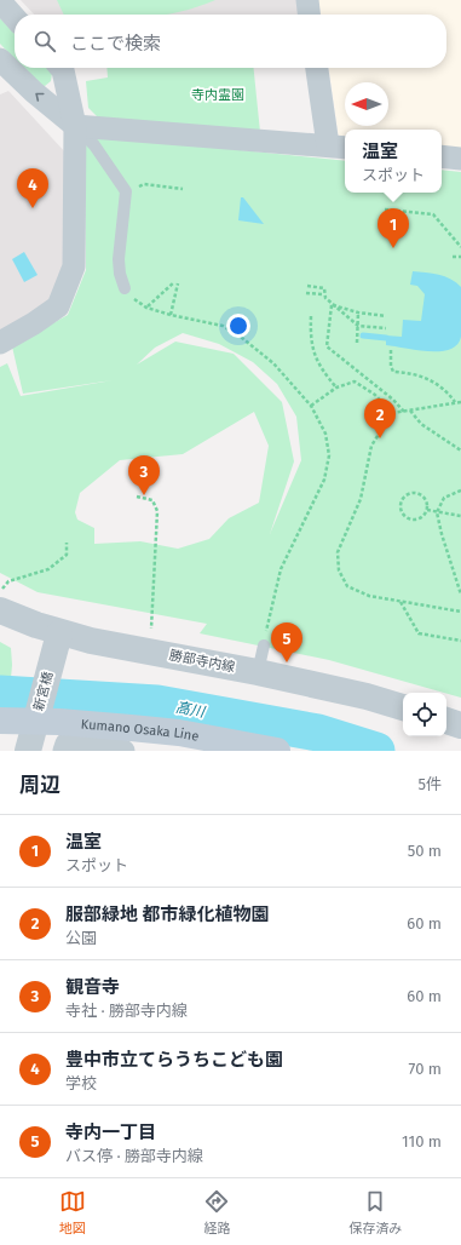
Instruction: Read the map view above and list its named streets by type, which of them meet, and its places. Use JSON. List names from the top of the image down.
{
  "streets": {
    "main road": ["Kumano Osaka Line"],
    "street": ["勝部寺内線", "新宮橋"]
  },
  "crossings": [
    ["勝部寺内線", "新宮橋"],
    ["新宮橋", "Kumano Osaka Line"]
  ],
  "water": ["高川"],
  "parks": ["寺内霊園"],
  "north": "left",
  "page": {
    "search": "ここで検索",
    "popup": ["温室", "スポット"],
    "pins": [
      "4",
      "1",
      "2",
      "3",
      "5"
    ],
    "heading": ["周辺", "5件"],
    "list": [
      {
        "mark": "1",
        "name": "温室",
        "note": "スポット",
        "value": "50 m"
      },
      {
        "mark": "2",
        "name": "服部緑地 都市緑化植物園",
        "note": "公園",
        "value": "60 m"
      },
      {
        "mark": "3",
        "name": "観音寺",
        "note": "寺社 · 勝部寺内線",
        "value": "60 m"
      },
      {
        "mark": "4",
        "name": "豊中市立てらうちこども園",
        "note": "学校",
        "value": "70 m"
      },
      {
        "mark": "5",
        "name": "寺内一丁目",
        "note": "バス停 · 勝部寺内線",
        "value": "110 m"
      }
    ],
    "nav": ["地図", "経路", "保存済み"]
  }
}
